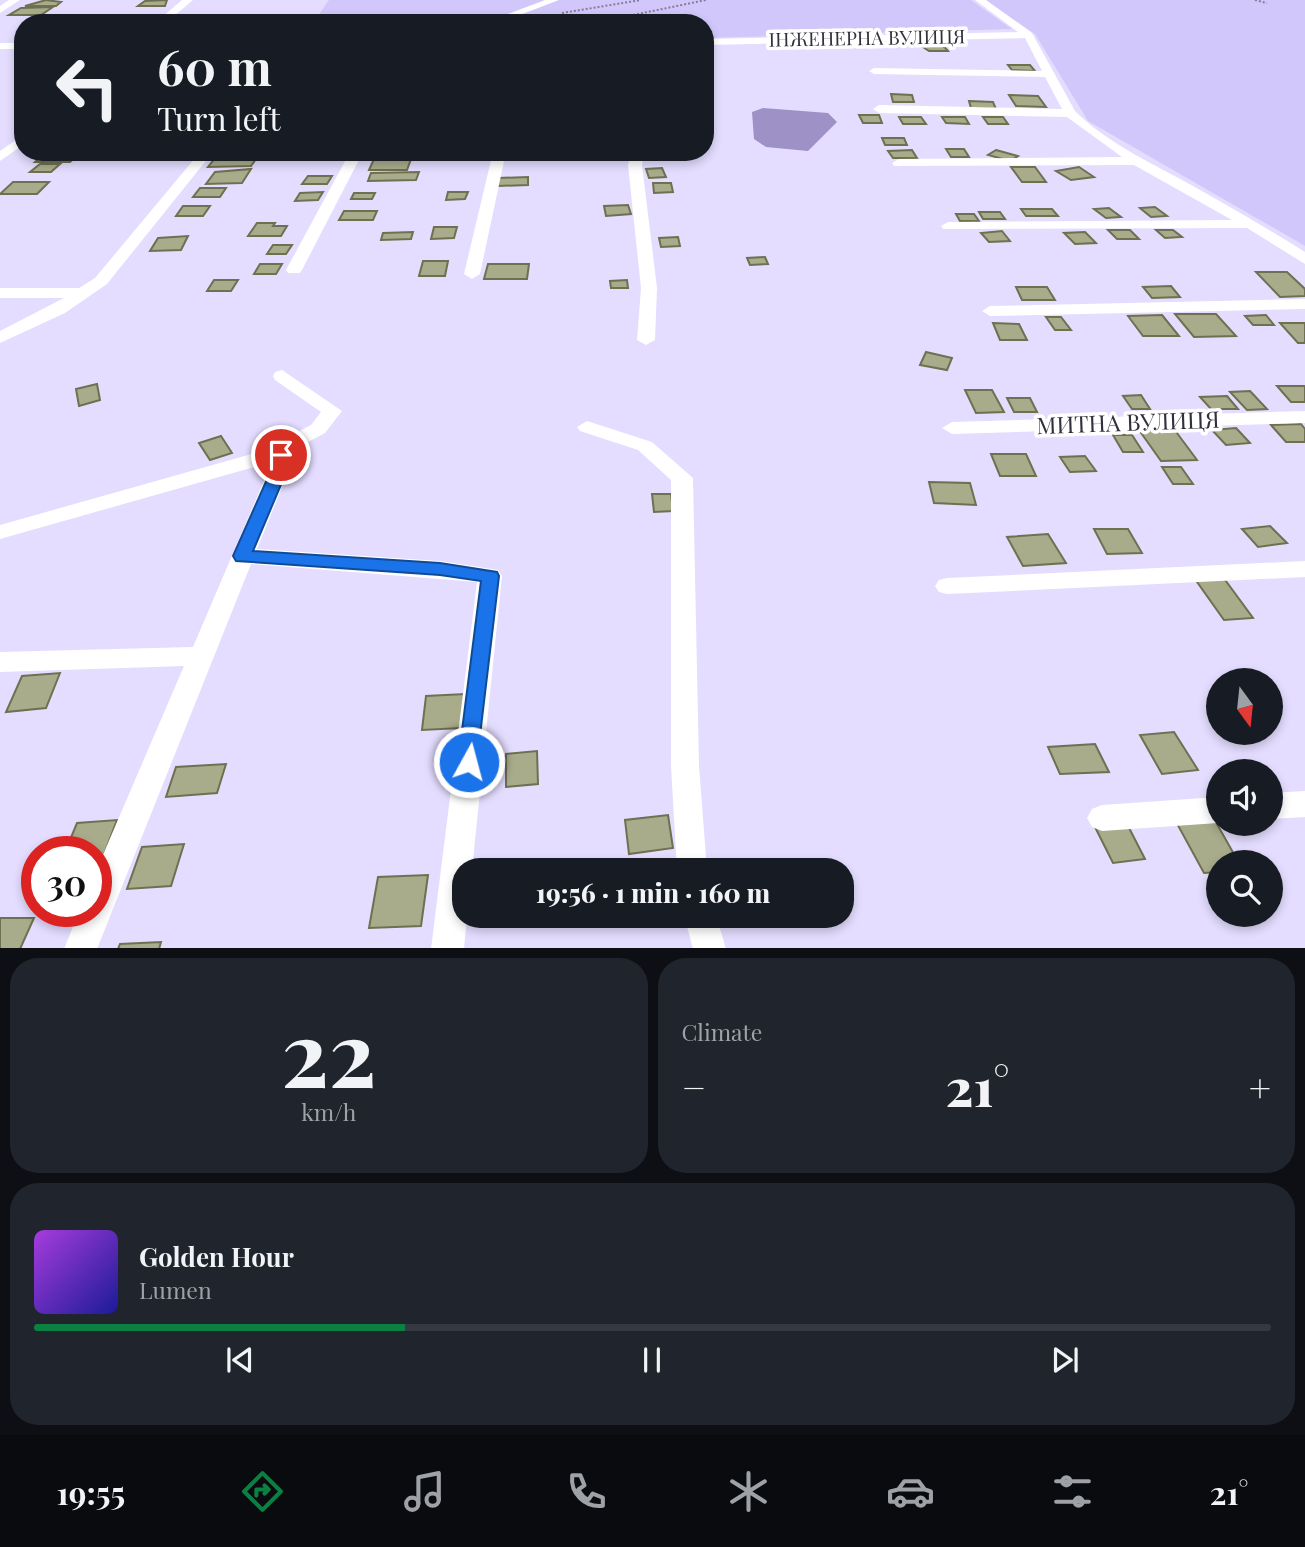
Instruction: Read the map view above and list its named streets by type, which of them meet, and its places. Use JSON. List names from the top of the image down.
{
  "streets": {
    "street": ["ІНЖЕНЕРНА ВУЛИЦЯ", "МИТНА ВУЛИЦЯ"]
  },
  "north": "bottom",
  "page": {
    "turn": ["60 m", "Turn left"],
    "limit": "30",
    "trip": "19:56 · 1 min · 160 m",
    "tile": [
      ["22", "km/h"],
      "Climate"
    ],
    "heat": ["−", "21°", "+"],
    "song": ["Golden Hour", "Lumen"],
    "tabs": ["19:55", "21°"]
  }
}
